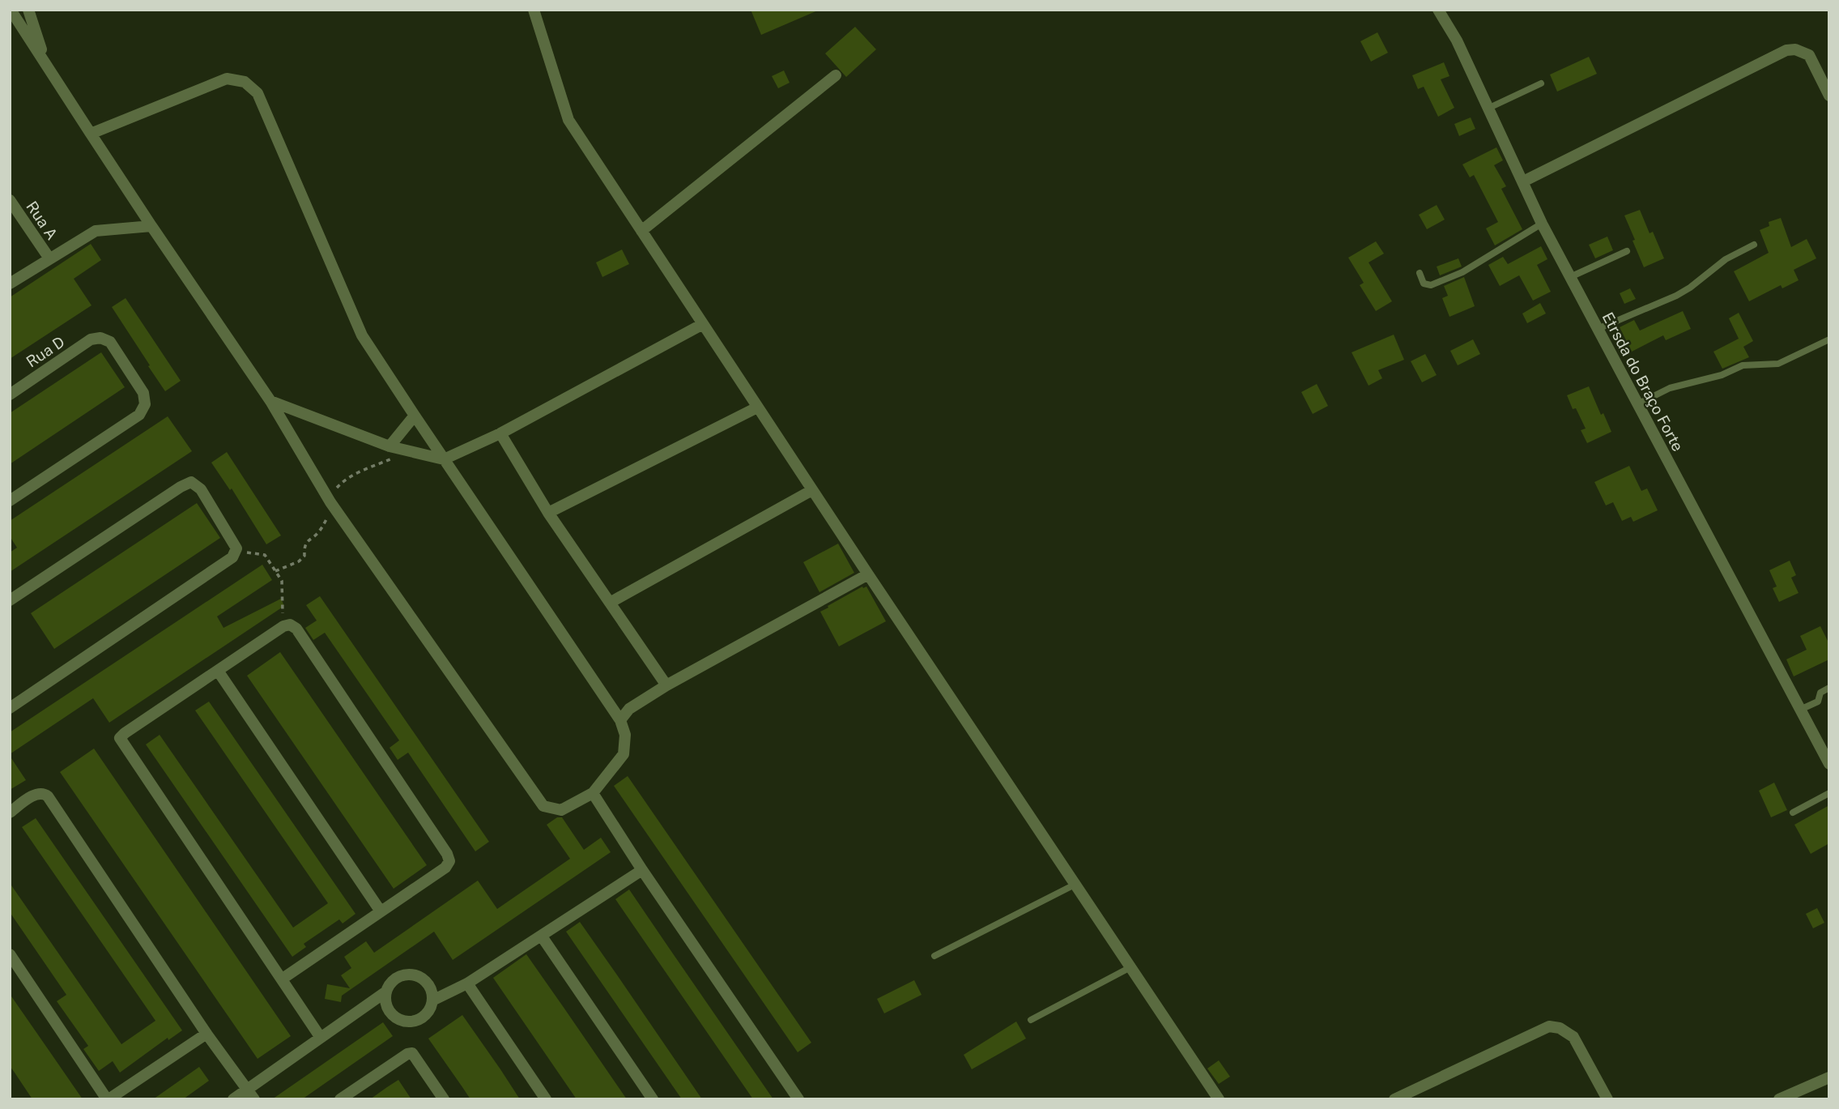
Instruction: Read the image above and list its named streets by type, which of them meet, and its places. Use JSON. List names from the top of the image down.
{
  "streets": {
    "street": ["Rua A", "Rua D", "Etrsda do Braço Forte"]
  }
}
